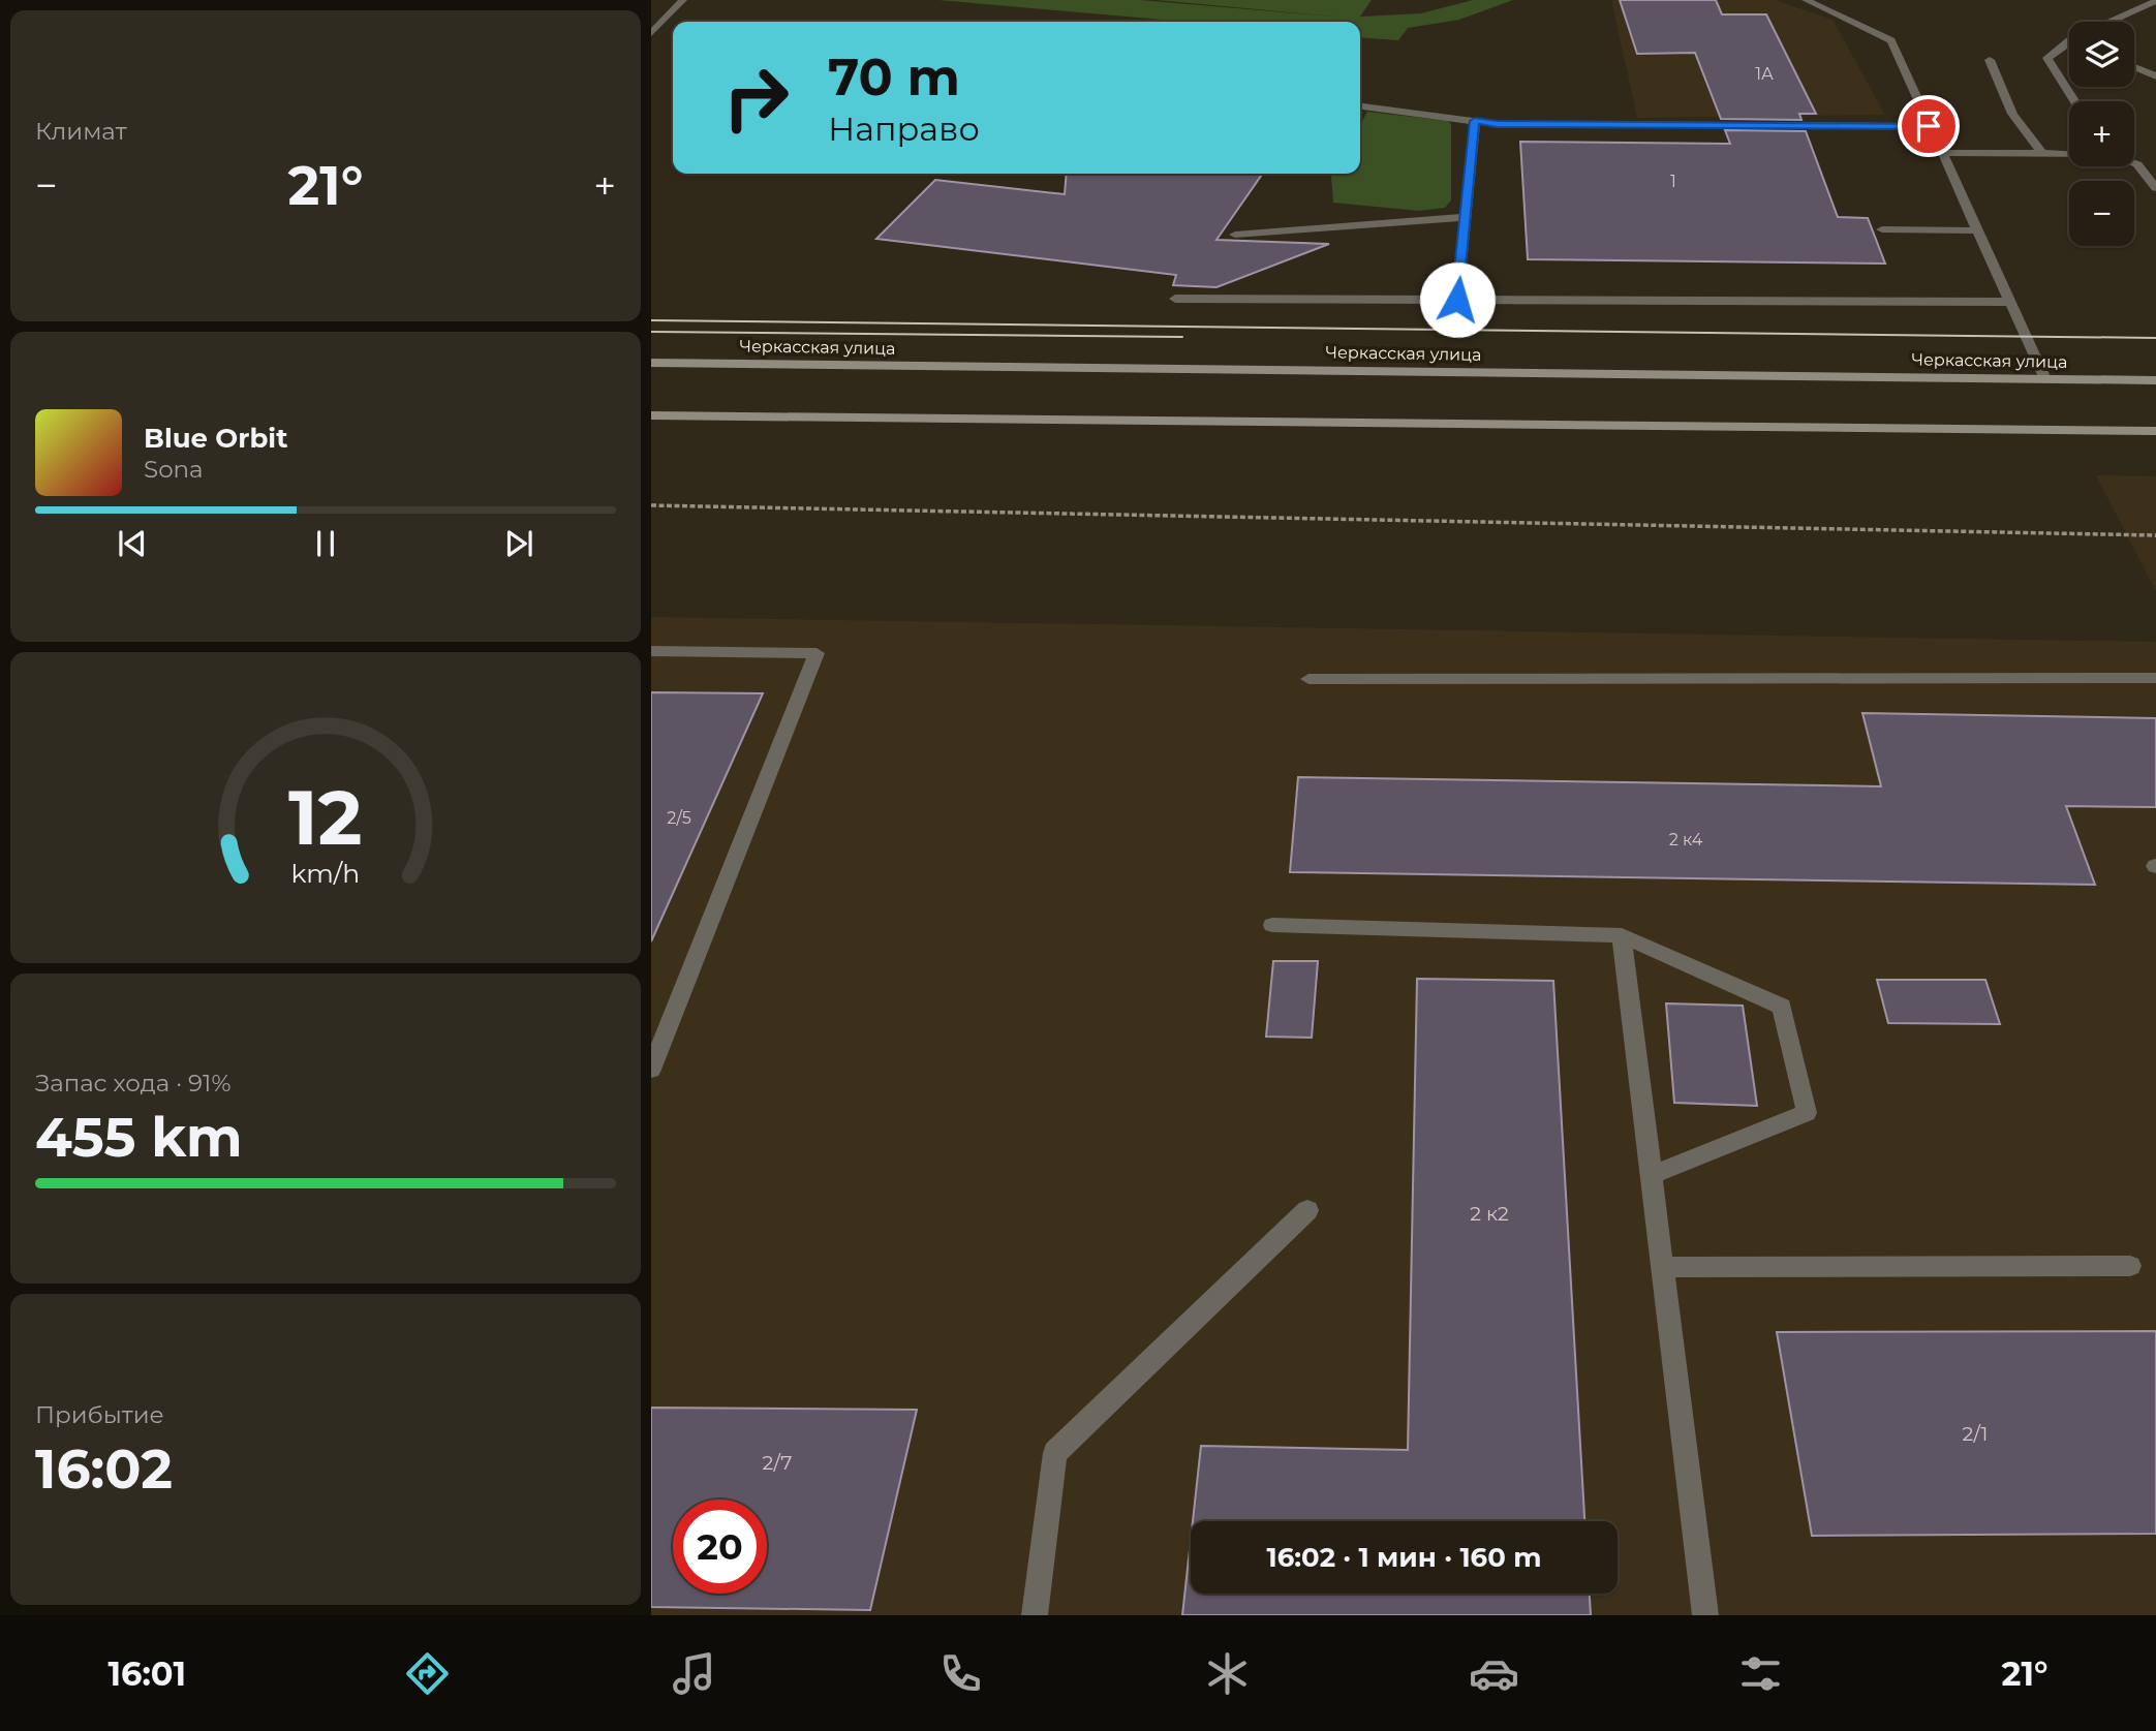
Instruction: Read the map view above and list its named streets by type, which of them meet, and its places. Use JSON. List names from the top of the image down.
{
  "streets": {
    "main road": ["Черкасская улица"]
  },
  "house_numbers": [
    "1А",
    "1",
    "2/5",
    "2 к4",
    "2 к2",
    "2/1",
    "2/7"
  ],
  "page": {
    "tile": [
      "Климат",
      ["Запас хода · 91%", "455 km"],
      ["Прибытие", "16:02"]
    ],
    "map_buttons": ["+", "−"],
    "turn": ["70 m", "Направо"],
    "heat": ["−", "21°", "+"],
    "song": ["Blue Orbit", "Sona"],
    "limit": "20",
    "trip": "16:02 · 1 мин · 160 m",
    "tabs": ["16:01", "21°"],
    "gauge": ["12", "km/h"]
  }
}
